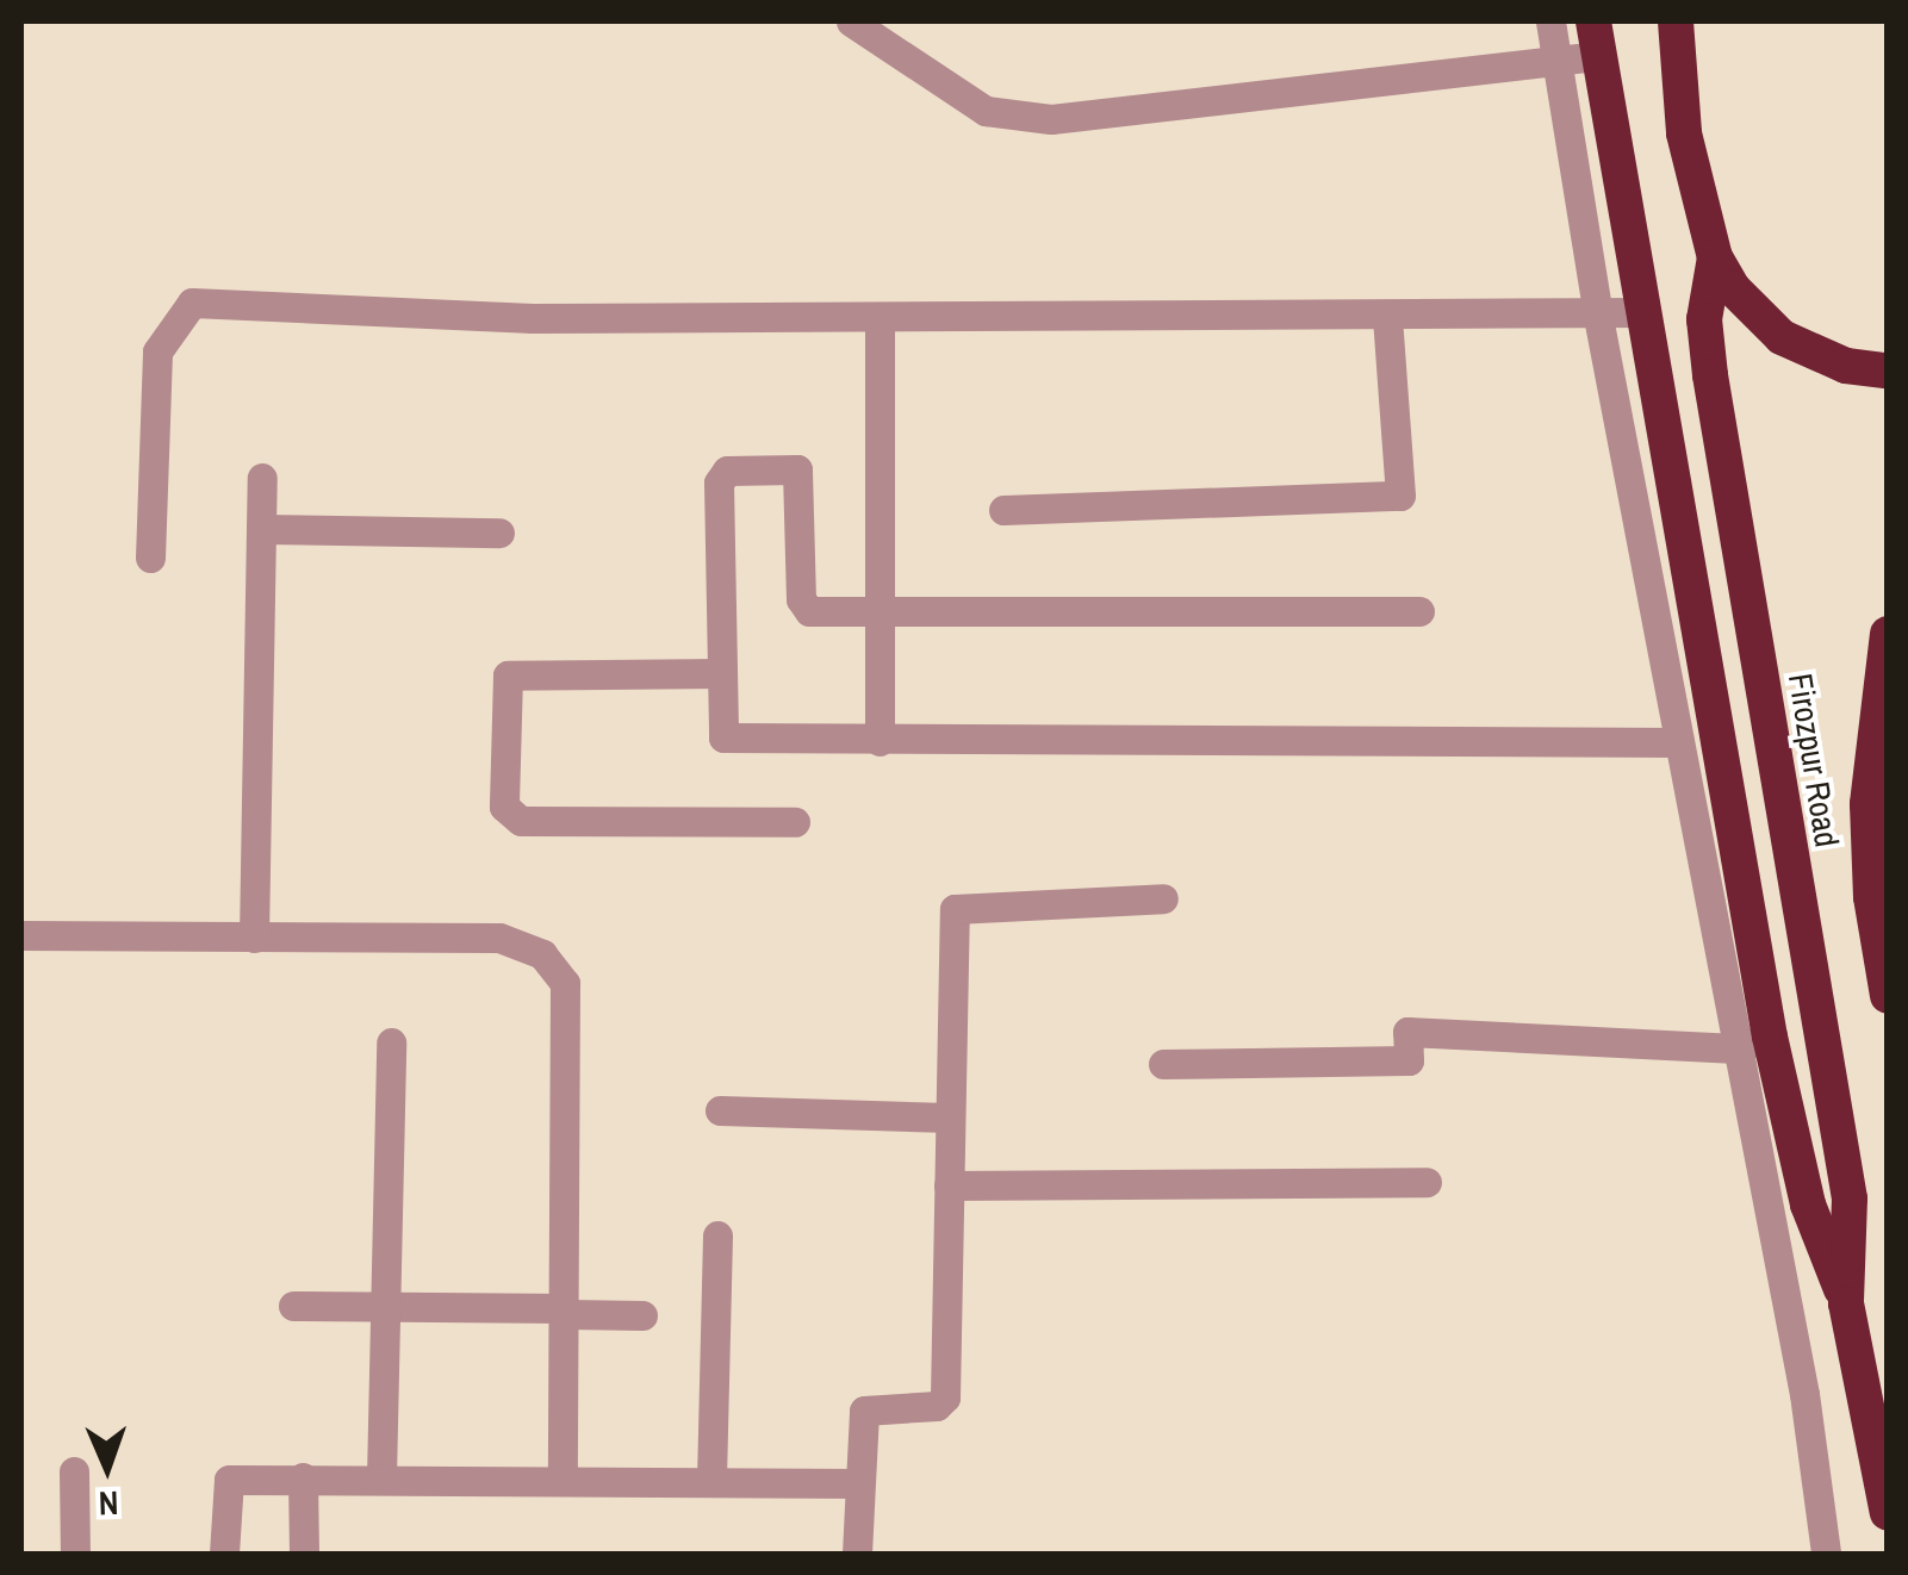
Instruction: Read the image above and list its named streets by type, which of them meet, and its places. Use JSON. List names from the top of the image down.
{
  "streets": {
    "highway": ["Firozpur Road"]
  },
  "north": "bottom"
}
